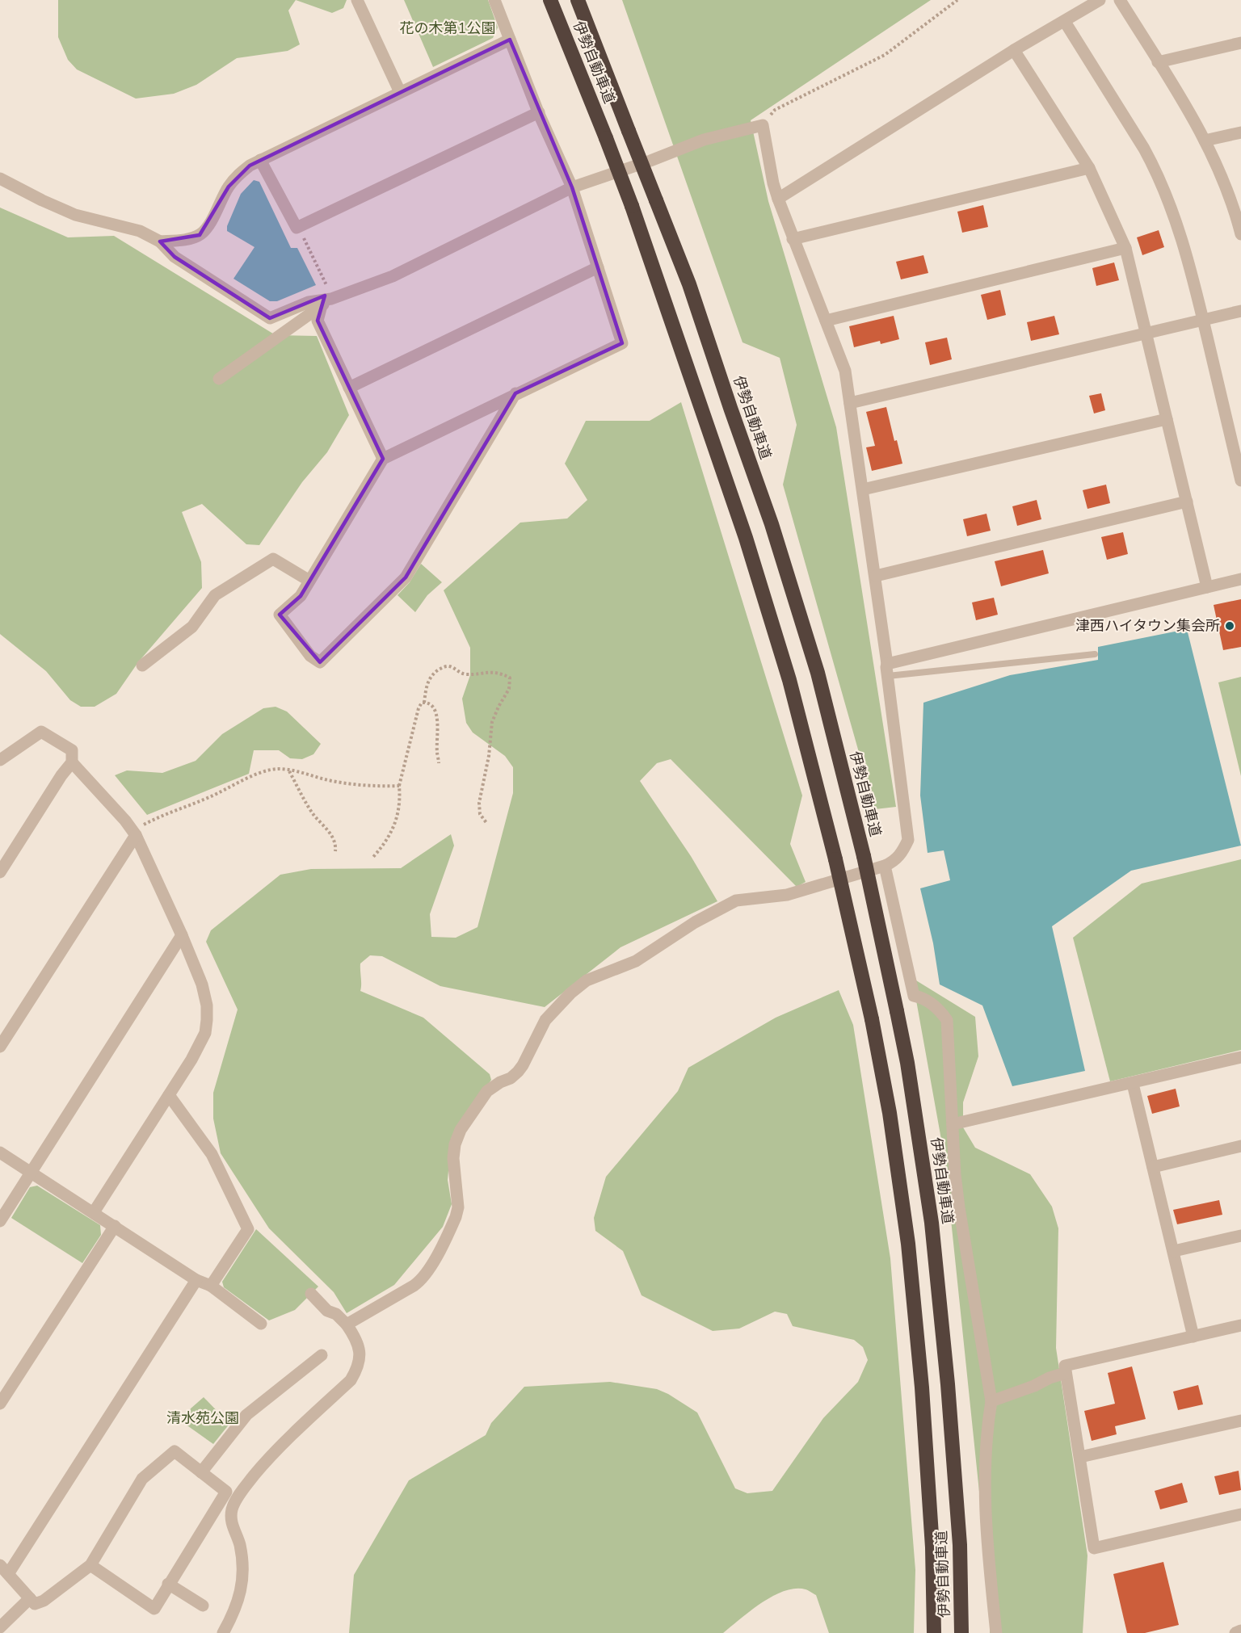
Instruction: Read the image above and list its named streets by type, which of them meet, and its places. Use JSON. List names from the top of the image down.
{
  "streets": {
    "highway": ["伊勢自動車道"]
  },
  "parks": ["花の木第1公園", "清水苑公園"],
  "places": ["津西ハイタウン集会所"]
}
